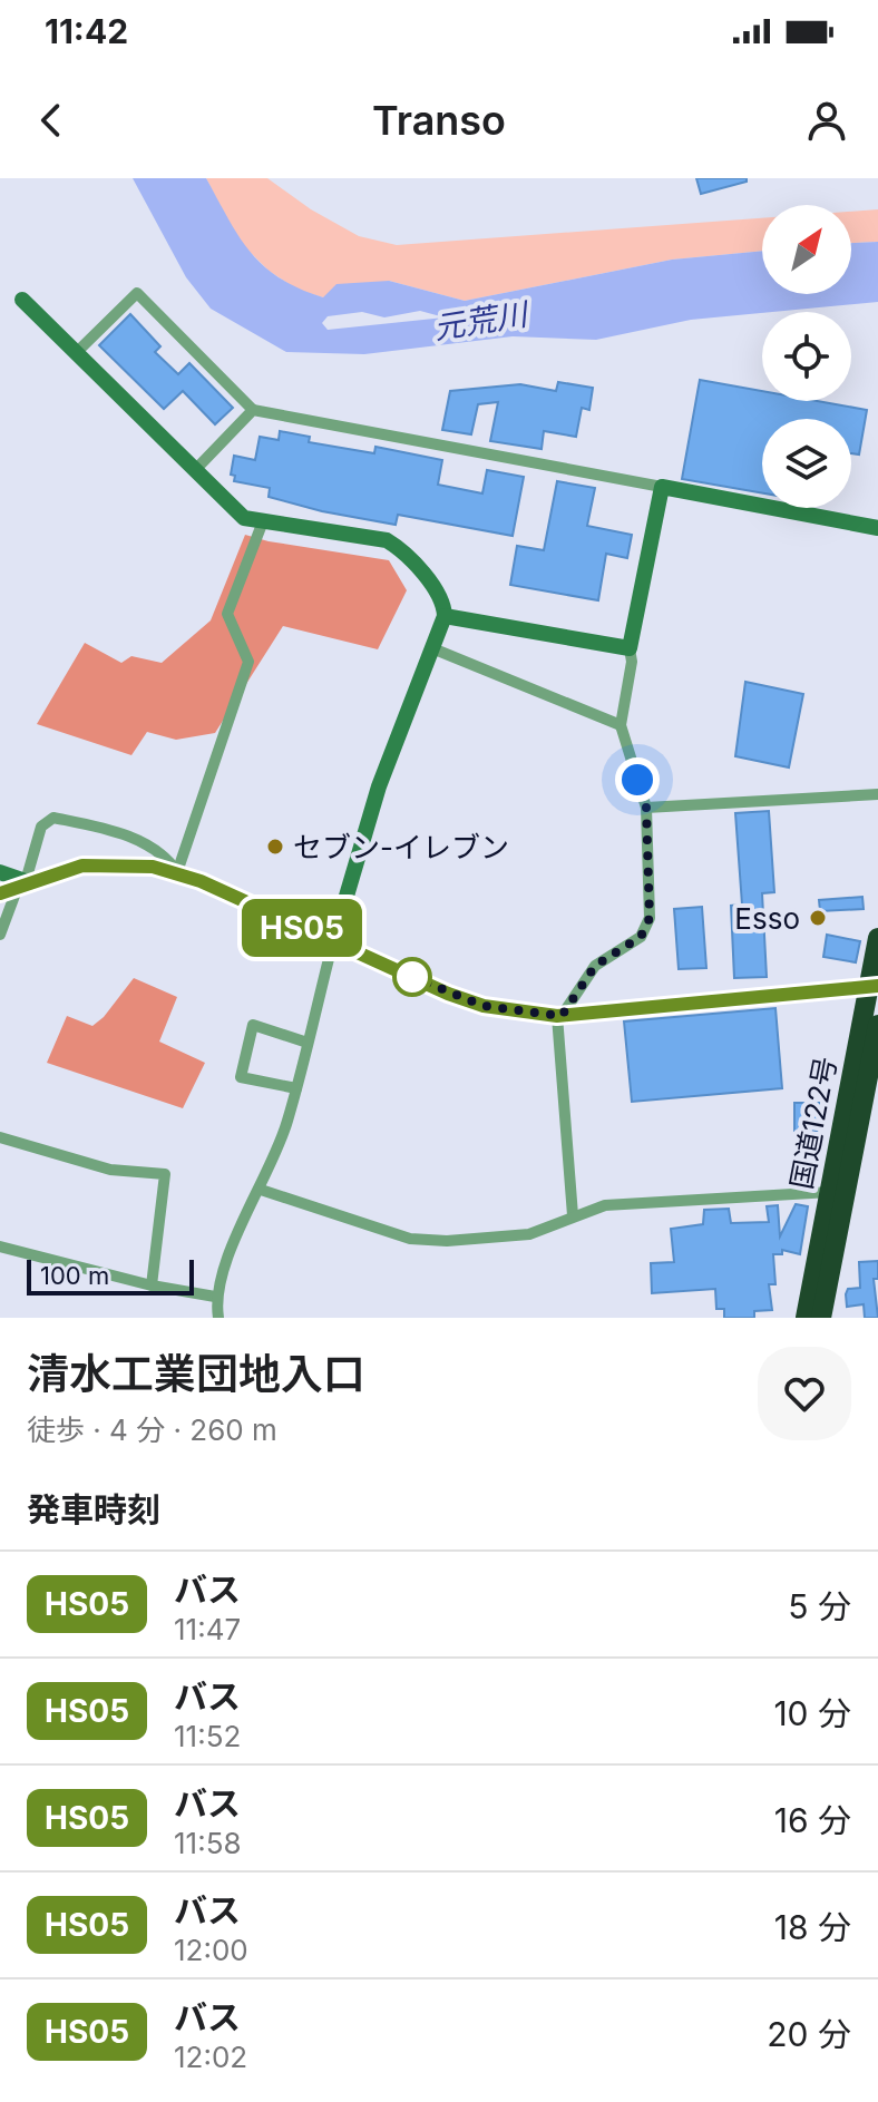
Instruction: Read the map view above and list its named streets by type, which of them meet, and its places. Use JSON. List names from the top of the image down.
{
  "streets": {
    "highway": ["国道122号"]
  },
  "water": ["元荒川"],
  "places": ["セブン-イレブン", "Esso"],
  "lines": ["bus line HS05"],
  "scale_bar": "100 m",
  "north": "top right",
  "page": {
    "status": "11:42",
    "header": "Transo",
    "on_map": "HS05",
    "scale": "100 m",
    "heading": [
      ["清水工業団地入口", "徒歩 · 4 分 · 260 m"],
      "発車時刻"
    ],
    "list": [
      {
        "mark": "HS05",
        "name": "バス",
        "note": "11:47",
        "value": "5 分"
      },
      {
        "mark": "HS05",
        "name": "バス",
        "note": "11:52",
        "value": "10 分"
      },
      {
        "mark": "HS05",
        "name": "バス",
        "note": "11:58",
        "value": "16 分"
      },
      {
        "mark": "HS05",
        "name": "バス",
        "note": "12:00",
        "value": "18 分"
      },
      {
        "mark": "HS05",
        "name": "バス",
        "note": "12:02",
        "value": "20 分"
      }
    ]
  }
}
